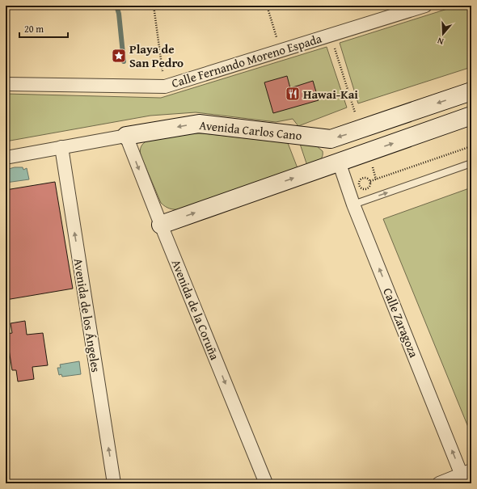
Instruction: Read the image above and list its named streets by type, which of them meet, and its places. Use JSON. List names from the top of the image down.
{
  "streets": {
    "street": [
      "Calle Fernando Moreno Espada",
      "Avenida Carlos Cano",
      "Avenida de la Coruña",
      "Avenida de los Ángeles",
      "Calle Zaragoza"
    ]
  },
  "crossings": [
    ["Avenida Carlos Cano", "Avenida de la Coruña"],
    ["Avenida Carlos Cano", "Avenida de los Ángeles"]
  ],
  "one_way": ["Avenida de la Coruña", "Avenida de los Ángeles", "Calle Zaragoza"],
  "places": {
    "place": ["Playa de San Pedro"],
    "restaurant": ["Hawai-Kai"]
  },
  "scale_bar": "20 m",
  "north": "bottom"
}
